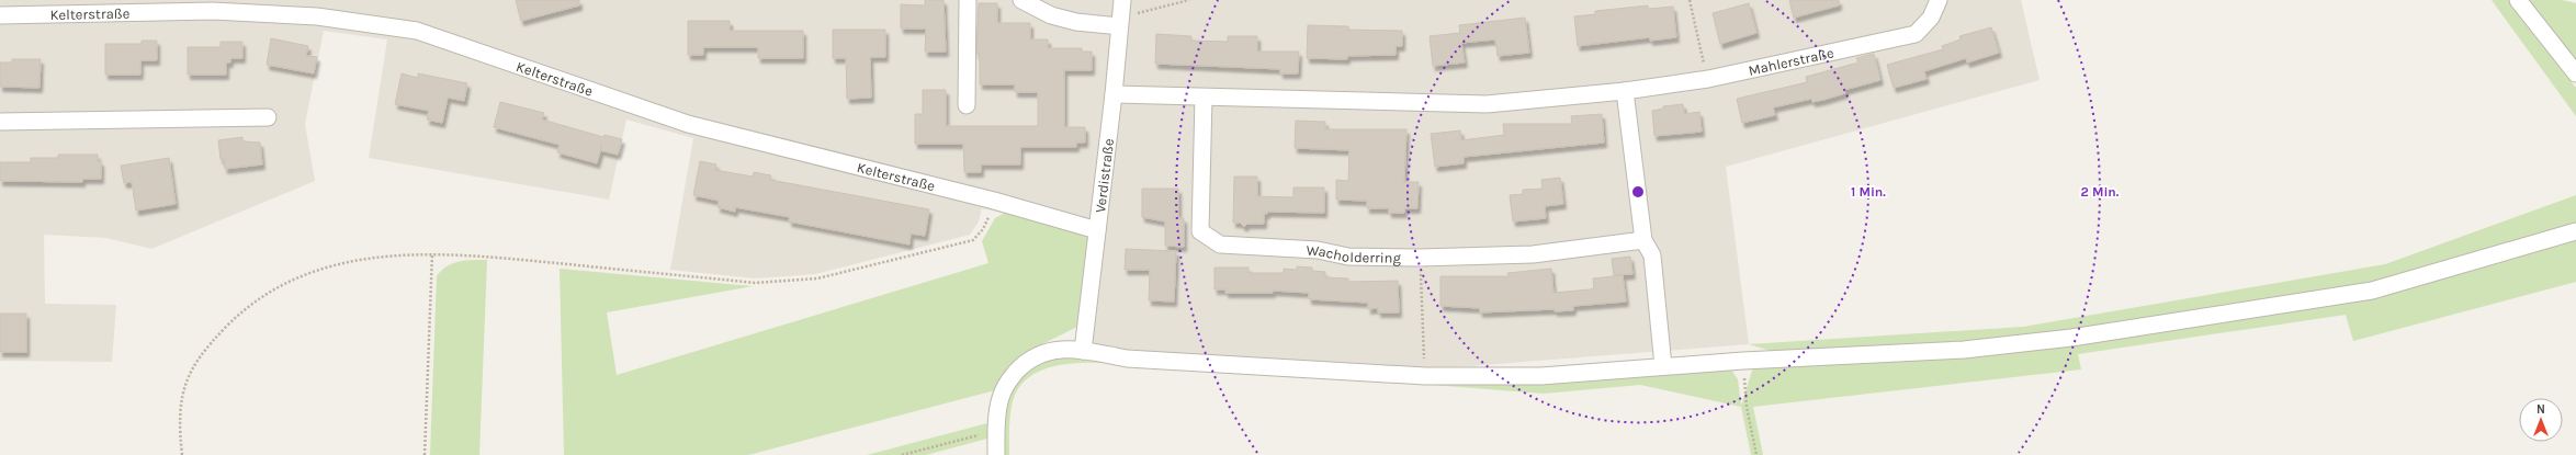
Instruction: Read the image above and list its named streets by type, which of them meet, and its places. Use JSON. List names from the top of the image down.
{
  "streets": {
    "street": [
      "Kelterstraße",
      "Mahlerstraße",
      "Verdistraße",
      "Wacholderring"
    ]
  },
  "crossings": [
    ["Kelterstraße", "Verdistraße"]
  ],
  "north": "top",
  "rings": ["1 Min.", "2 Min."]
}
